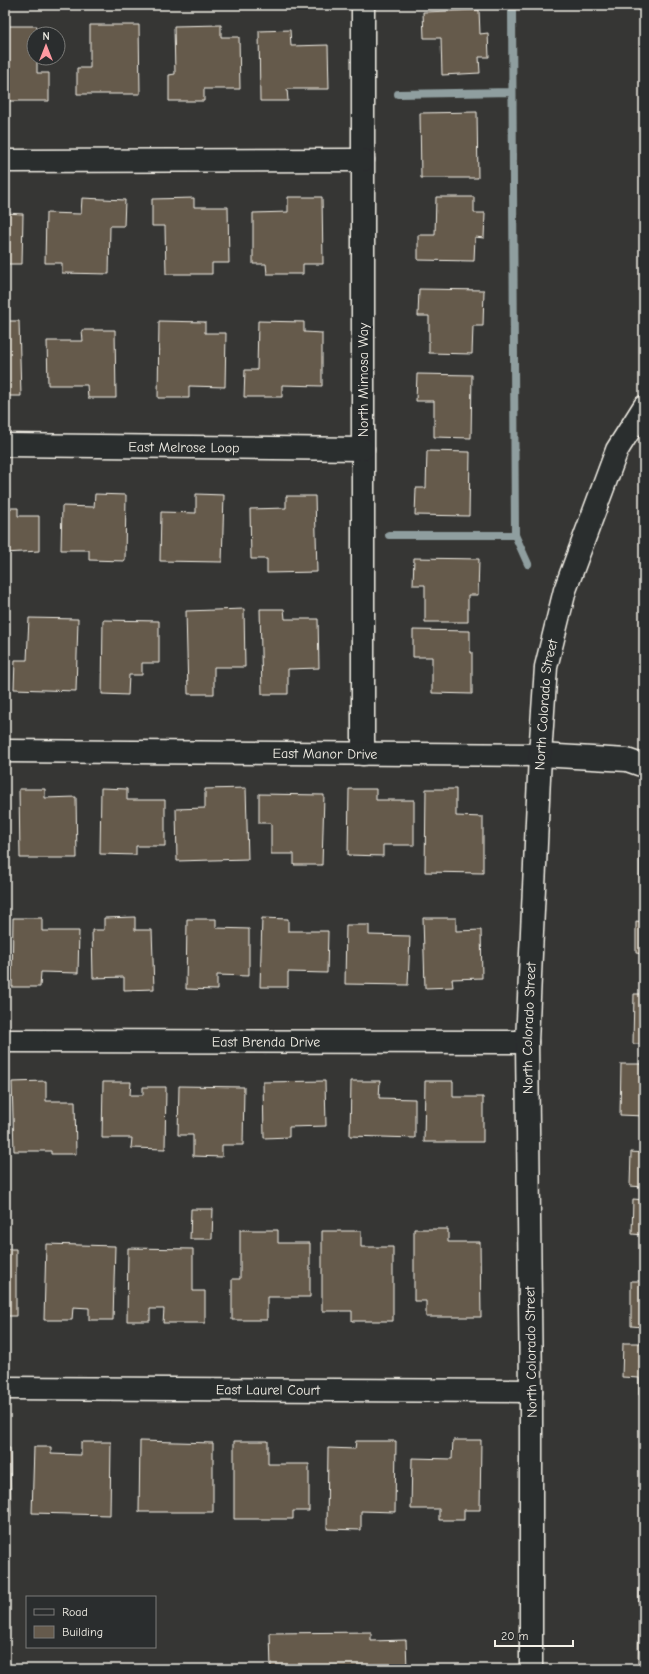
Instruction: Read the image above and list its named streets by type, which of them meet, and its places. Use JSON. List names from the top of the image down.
{
  "streets": {
    "street": [
      "North Mimosa Way",
      "East Melrose Loop",
      "North Colorado Street",
      "East Manor Drive",
      "East Brenda Drive",
      "East Laurel Court"
    ]
  },
  "crossings": [
    ["North Mimosa Way", "East Melrose Loop"],
    ["North Mimosa Way", "East Manor Drive"],
    ["North Colorado Street", "East Manor Drive"],
    ["North Colorado Street", "East Brenda Drive"],
    ["North Colorado Street", "East Laurel Court"]
  ],
  "legend": ["Road", "Building"],
  "scale_bar": "20 m",
  "north": "top"
}
